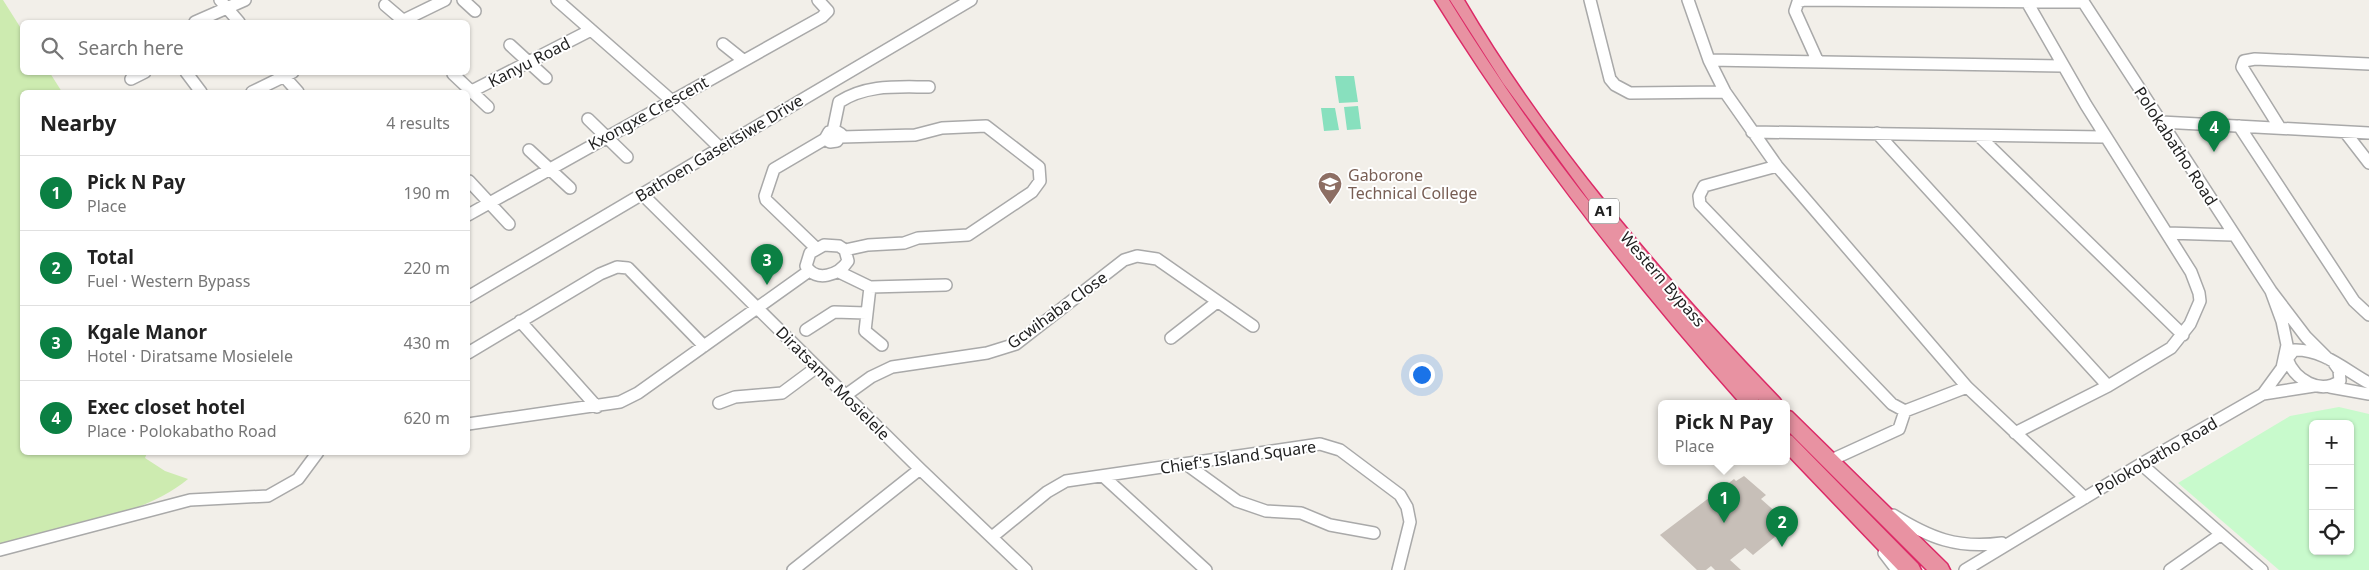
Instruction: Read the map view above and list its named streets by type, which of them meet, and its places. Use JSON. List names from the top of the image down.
{
  "streets": {
    "highway": ["A1", "Western Bypass"],
    "street": [
      "Kanyu Road",
      "Kxongxe Crescent",
      "Polokabatho Road",
      "Bathoen Gaseitsiwe Drive",
      "Gcwihaba Close",
      "Diratsame Mosielele",
      "Polokobatho Road",
      "Chief's Island Square"
    ]
  },
  "crossings": [
    ["Bathoen Gaseitsiwe Drive", "Diratsame Mosielele"],
    ["Gcwihaba Close", "Diratsame Mosielele"],
    ["Diratsame Mosielele", "Chief's Island Square"]
  ],
  "places": {
    "school or university": ["Gaborone Technical College"]
  },
  "page": {
    "search": "Search here",
    "heading": ["Nearby", "4 results"],
    "pins": [
      "4",
      "3",
      "1",
      "2"
    ],
    "list": [
      {
        "mark": "1",
        "name": "Pick N Pay",
        "note": "Place",
        "value": "190 m"
      },
      {
        "mark": "2",
        "name": "Total",
        "note": "Fuel · Western Bypass",
        "value": "220 m"
      },
      {
        "mark": "3",
        "name": "Kgale Manor",
        "note": "Hotel · Diratsame Mosielele",
        "value": "430 m"
      },
      {
        "mark": "4",
        "name": "Exec closet hotel",
        "note": "Place · Polokabatho Road",
        "value": "620 m"
      }
    ],
    "popup": ["Pick N Pay", "Place"],
    "map_buttons": ["+", "−"]
  }
}
